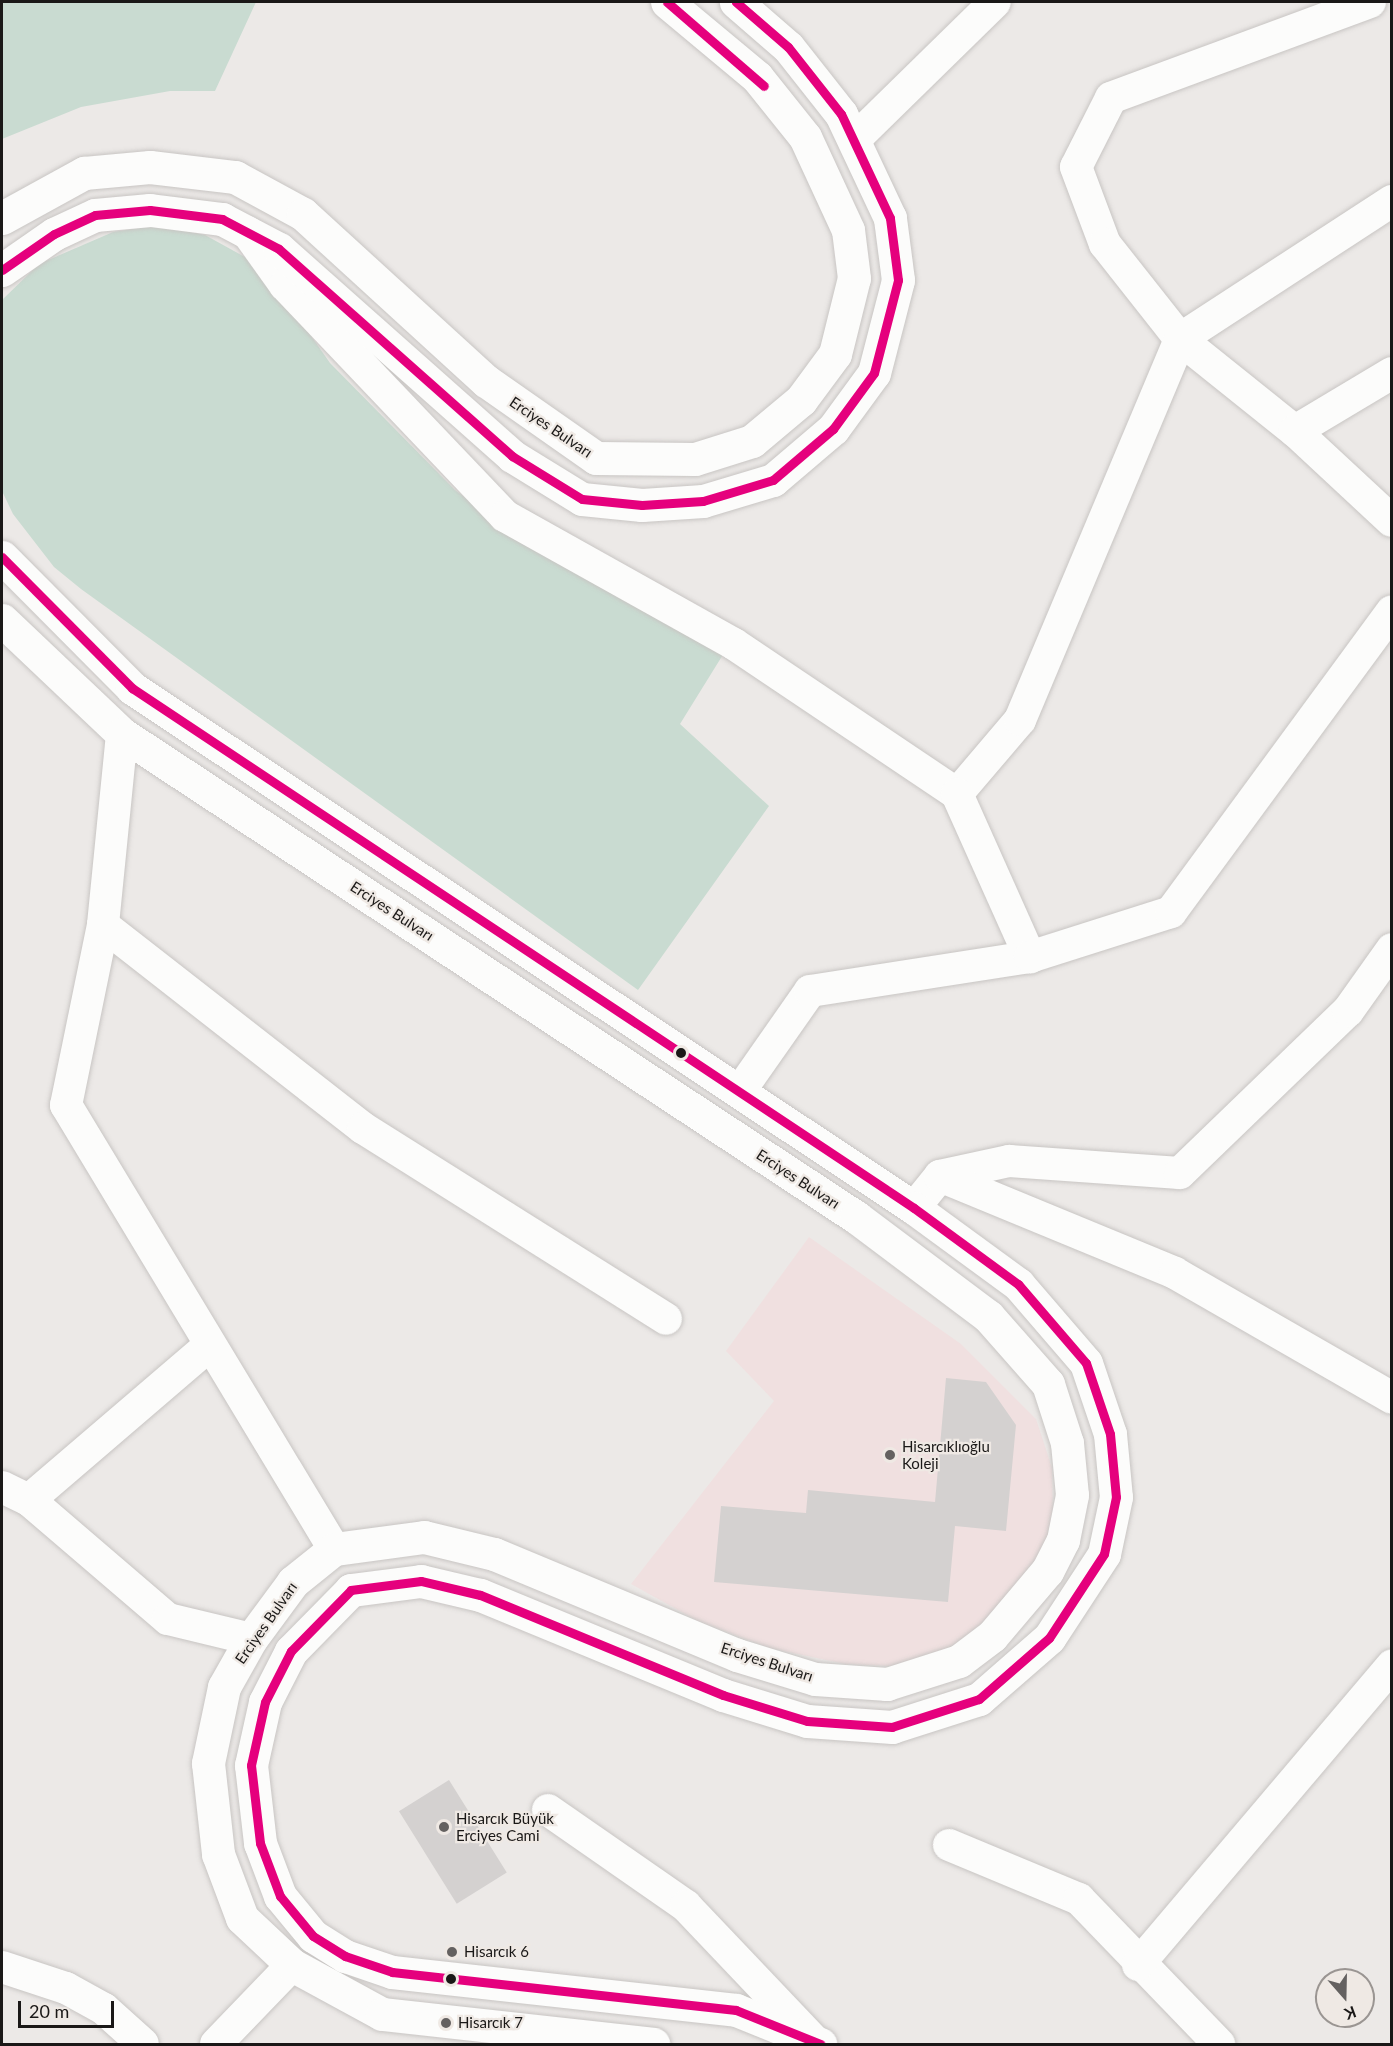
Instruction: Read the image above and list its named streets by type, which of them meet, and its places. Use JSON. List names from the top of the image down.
{
  "streets": {
    "highway": ["Erciyes Bulvarı"]
  },
  "places": [
    "Hisarcıklıoğlu Koleji",
    "Hisarcık Büyük Erciyes Cami",
    "Hisarcık 6",
    "Hisarcık 7"
  ],
  "scale_bar": "20 m",
  "north": "bottom"
}
